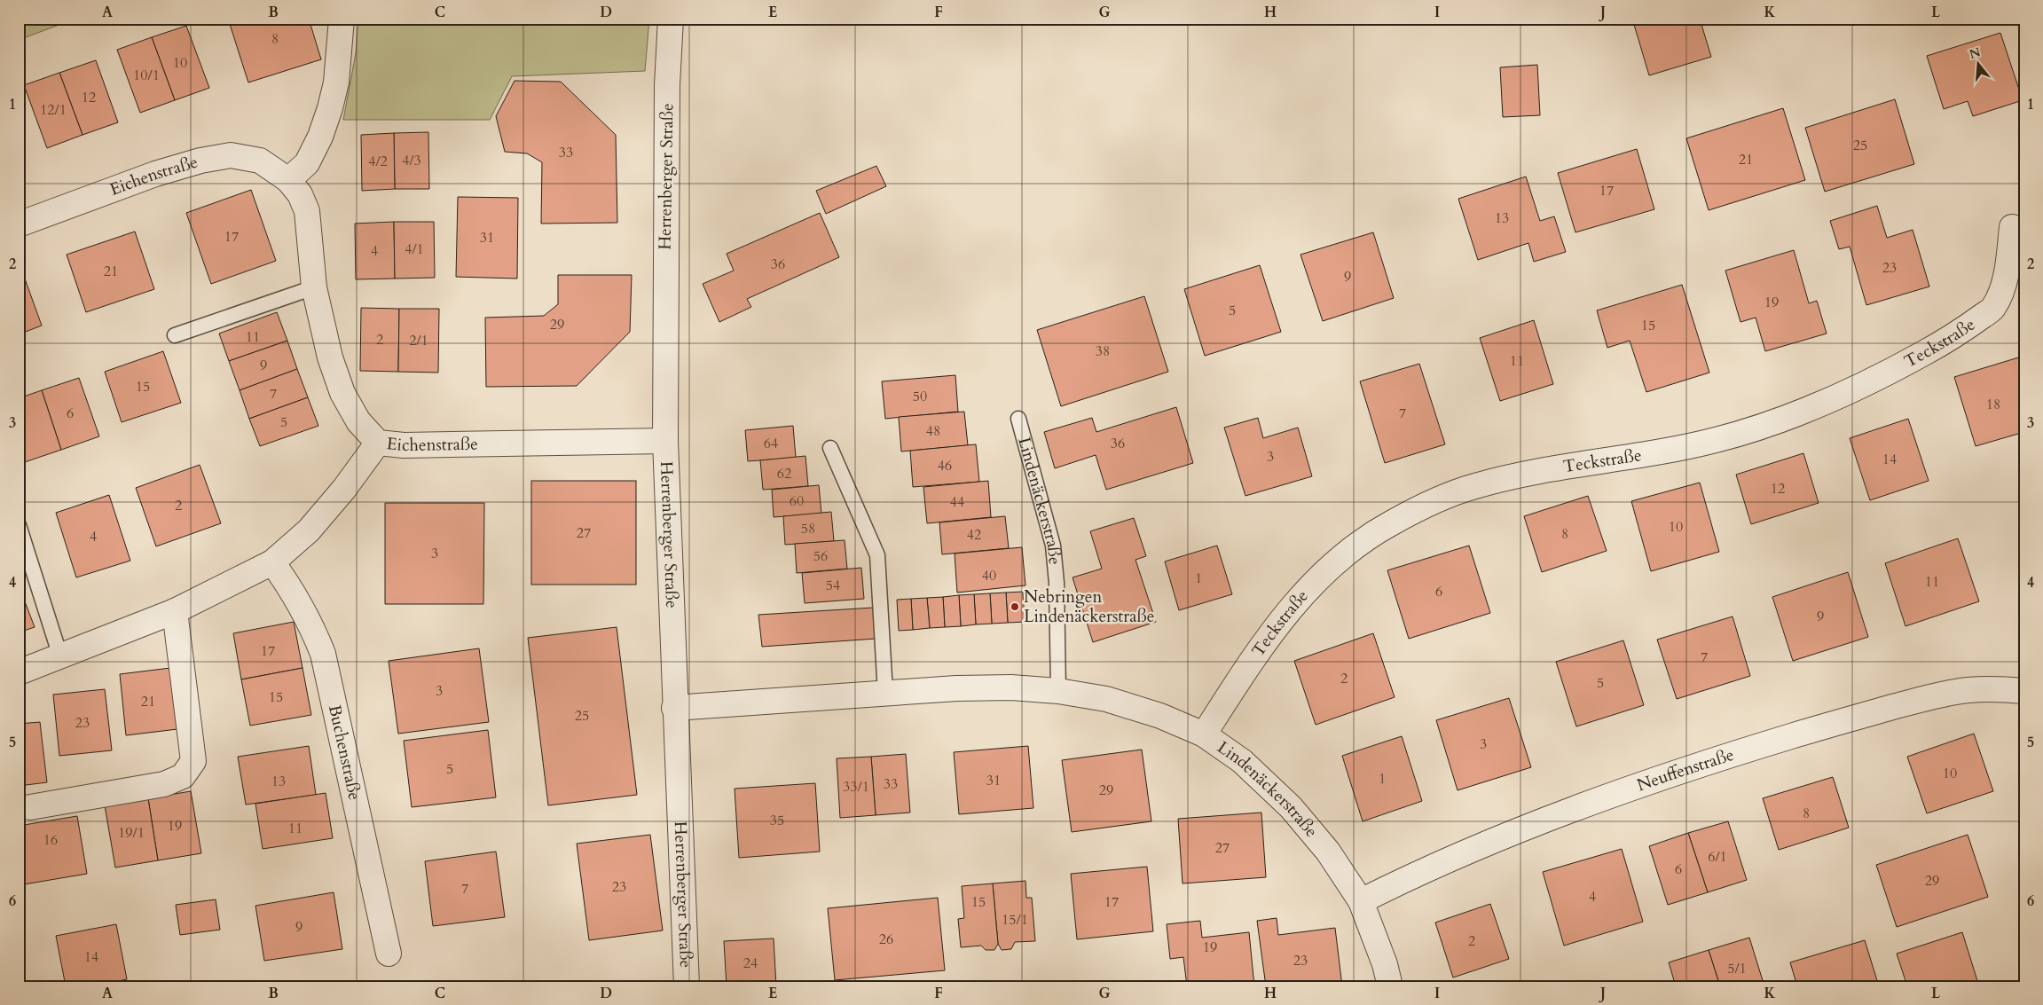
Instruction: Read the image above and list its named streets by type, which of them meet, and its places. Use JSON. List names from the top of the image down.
{
  "streets": {
    "street": [
      "Eichenstraße",
      "Herrenberger Straße",
      "Teckstraße",
      "Lindenäckerstraße",
      "Buchenstraße",
      "Neuffenstraße"
    ]
  },
  "crossings": [
    ["Eichenstraße", "Herrenberger Straße"],
    ["Herrenberger Straße", "Lindenäckerstraße"],
    ["Teckstraße", "Lindenäckerstraße"],
    ["Lindenäckerstraße", "Neuffenstraße"]
  ],
  "places": ["Nebringen Lindenäckerstraße"],
  "house_numbers": [
    "8",
    "10",
    "10/1",
    "12",
    "12/1",
    "25",
    "33",
    "21",
    "4/3",
    "4/2",
    "17",
    "13",
    "17",
    "31",
    "4/1",
    "4",
    "36",
    "23",
    "21",
    "9",
    "19",
    "5",
    "29",
    "15",
    "11",
    "2",
    "2/1",
    "38",
    "11",
    "9",
    "15",
    "7",
    "50",
    "18",
    "6",
    "7",
    "5",
    "48",
    "64",
    "36",
    "3",
    "14",
    "46",
    "62",
    "12",
    "60",
    "44",
    "2",
    "10",
    "58",
    "27",
    "8",
    "42",
    "4",
    "3",
    "56",
    "40",
    "1",
    "11",
    "54",
    "6",
    "9",
    "17",
    "7",
    "2",
    "5",
    "3",
    "15",
    "21",
    "25",
    "23",
    "3",
    "5",
    "10",
    "1",
    "31",
    "13",
    "33",
    "33/1",
    "29",
    "8",
    "35",
    "19",
    "11",
    "19/1",
    "16",
    "27",
    "6/1",
    "6",
    "29",
    "23",
    "7",
    "4",
    "15",
    "17",
    "15/1",
    "9",
    "26",
    "2",
    "19",
    "14",
    "23",
    "24",
    "5/1"
  ],
  "north": "top",
  "grid": {
    "columns": [
      "A",
      "B",
      "C",
      "D",
      "E",
      "F",
      "G",
      "H",
      "I",
      "J",
      "K",
      "L"
    ],
    "rows": [
      "1",
      "2",
      "3",
      "4",
      "5",
      "6"
    ]
  }
}
